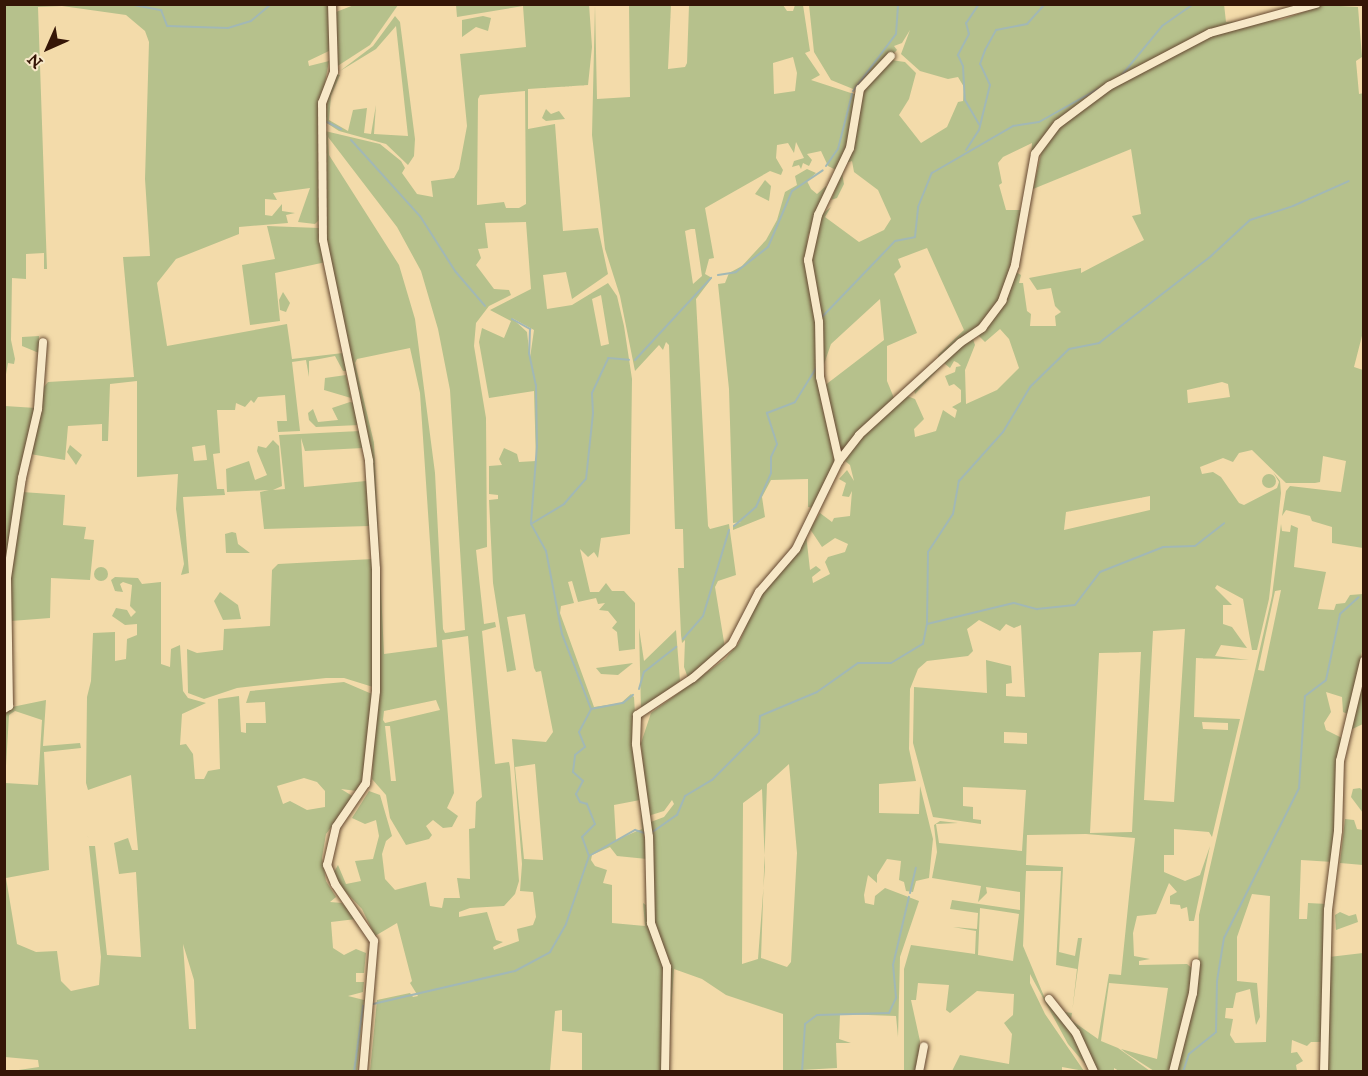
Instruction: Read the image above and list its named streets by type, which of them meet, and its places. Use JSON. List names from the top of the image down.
{
  "north": "bottom left"
}
